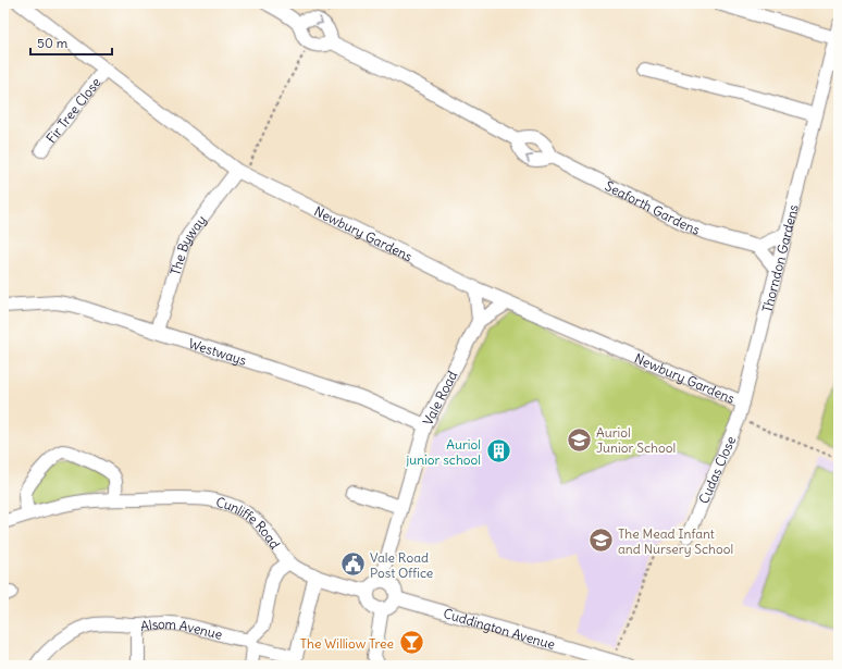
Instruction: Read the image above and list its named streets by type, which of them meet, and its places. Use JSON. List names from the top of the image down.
{
  "streets": {
    "street": [
      "Fir Tree Close",
      "Seaforth Gardens",
      "Newbury Gardens",
      "The Byway",
      "Thorndon Gardens",
      "Westways",
      "Vale Road",
      "Cudas Close",
      "Cunliffe Road",
      "Cuddington Avenue",
      "Alsom Avenue"
    ]
  },
  "crossings": [
    ["Fir Tree Close", "Newbury Gardens"],
    ["Newbury Gardens", "The Byway"],
    ["Newbury Gardens", "Thorndon Gardens"],
    ["Newbury Gardens", "Cudas Close"],
    ["The Byway", "Westways"],
    ["Thorndon Gardens", "Cudas Close"],
    ["Westways", "Vale Road"],
    ["Vale Road", "Cunliffe Road"],
    ["Vale Road", "Cuddington Avenue"],
    ["Cunliffe Road", "Cuddington Avenue"]
  ],
  "places": {
    "school or university": ["Auriol Junior School", "The Mead Infant and Nursery School"],
    "building": ["Auriol junior school"],
    "public building": ["Vale Road Post Office"],
    "bar": ["The Williow Tree"]
  },
  "scale_bar": "50 m"
}
